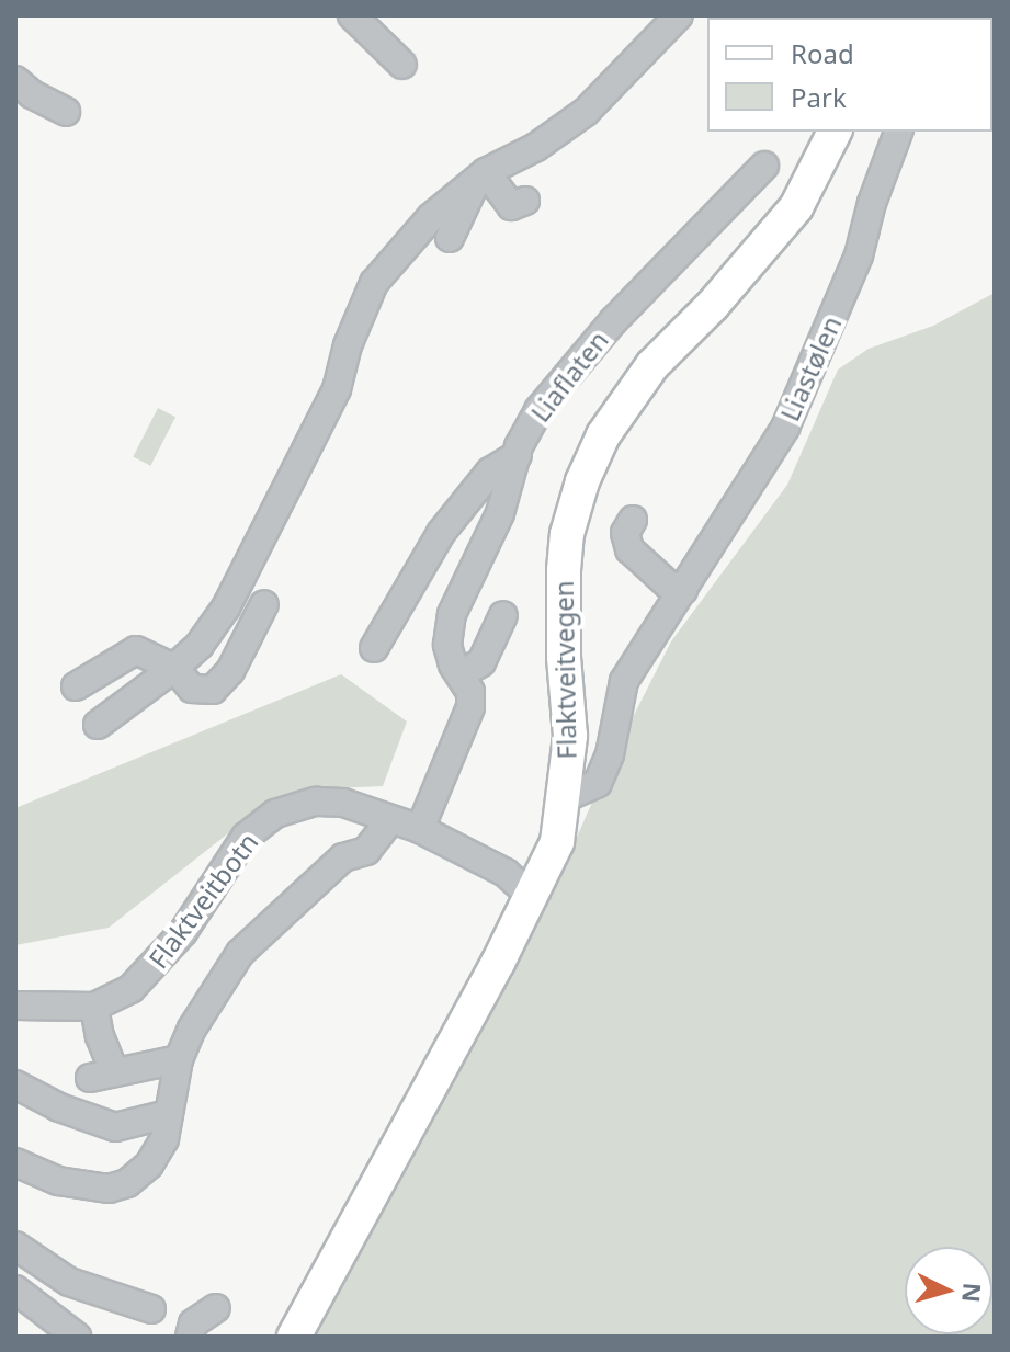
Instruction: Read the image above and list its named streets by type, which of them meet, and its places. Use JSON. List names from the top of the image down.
{
  "streets": {
    "main road": ["Flaktveitvegen"],
    "street": ["Liastølen", "Liaflaten", "Flaktveitbotn"]
  },
  "crossings": [
    ["Liastølen", "Flaktveitvegen"],
    ["Flaktveitvegen", "Flaktveitbotn"]
  ],
  "legend": ["Road", "Park"],
  "north": "right"
}
